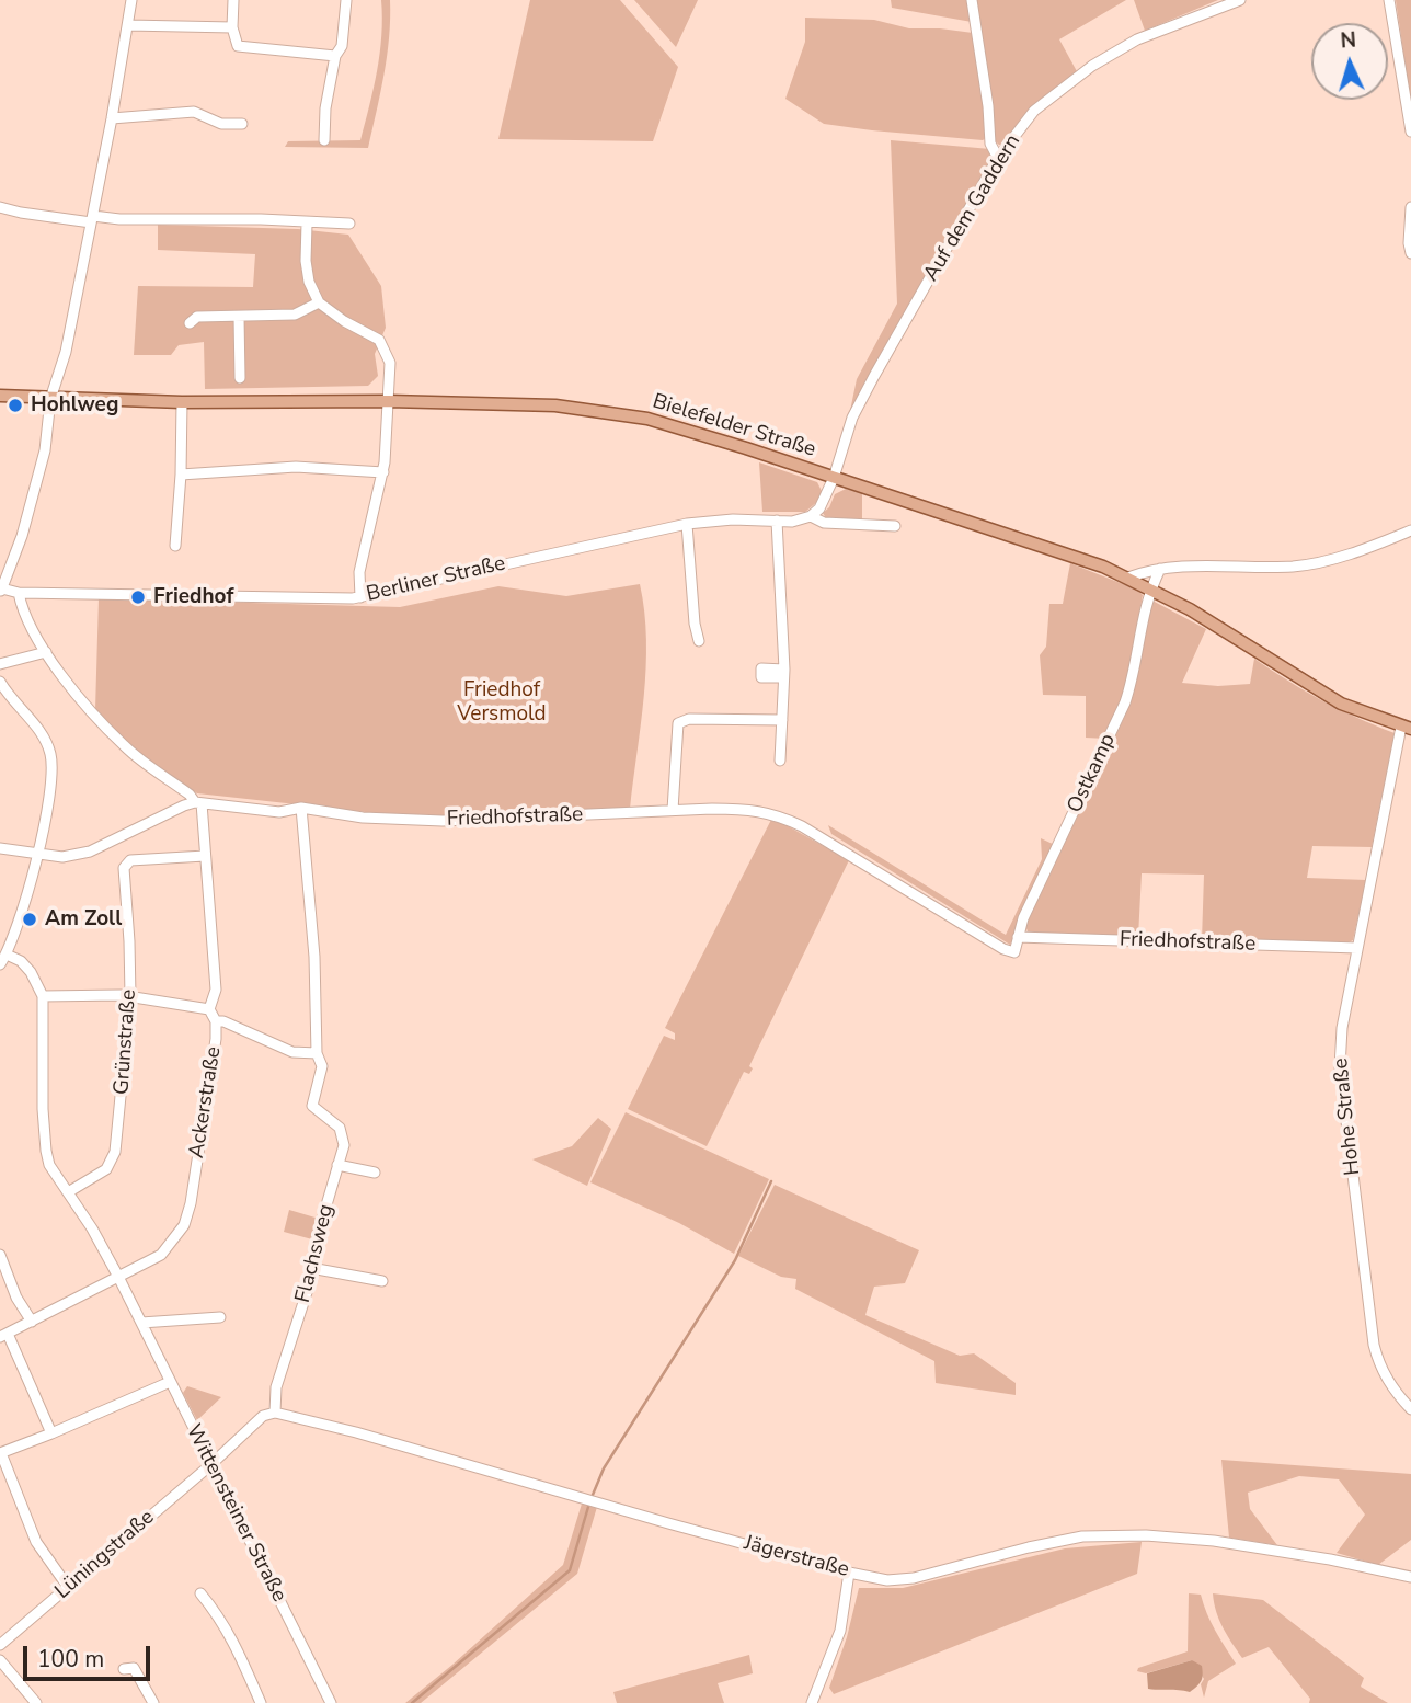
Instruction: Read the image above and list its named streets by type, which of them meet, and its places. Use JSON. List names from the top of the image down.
{
  "streets": {
    "main road": ["Bielefelder Straße"],
    "street": [
      "Auf dem Gaddern",
      "Berliner Straße",
      "Ostkamp",
      "Friedhofstraße",
      "Grünstraße",
      "Ackerstraße",
      "Hohe Straße",
      "Flachsweg",
      "Wittensteiner Straße",
      "Lüningstraße",
      "Jägerstraße"
    ]
  },
  "crossings": [
    ["Auf dem Gaddern", "Bielefelder Straße"],
    ["Bielefelder Straße", "Ostkamp"],
    ["Bielefelder Straße", "Hohe Straße"],
    ["Ostkamp", "Friedhofstraße"],
    ["Friedhofstraße", "Hohe Straße"],
    ["Grünstraße", "Wittensteiner Straße"],
    ["Ackerstraße", "Wittensteiner Straße"],
    ["Flachsweg", "Jägerstraße"],
    ["Wittensteiner Straße", "Lüningstraße"]
  ],
  "parks": ["Friedhof Versmold"],
  "places": ["Hohlweg", "Friedhof", "Am Zoll"],
  "scale_bar": "100 m",
  "north": "top"
}
